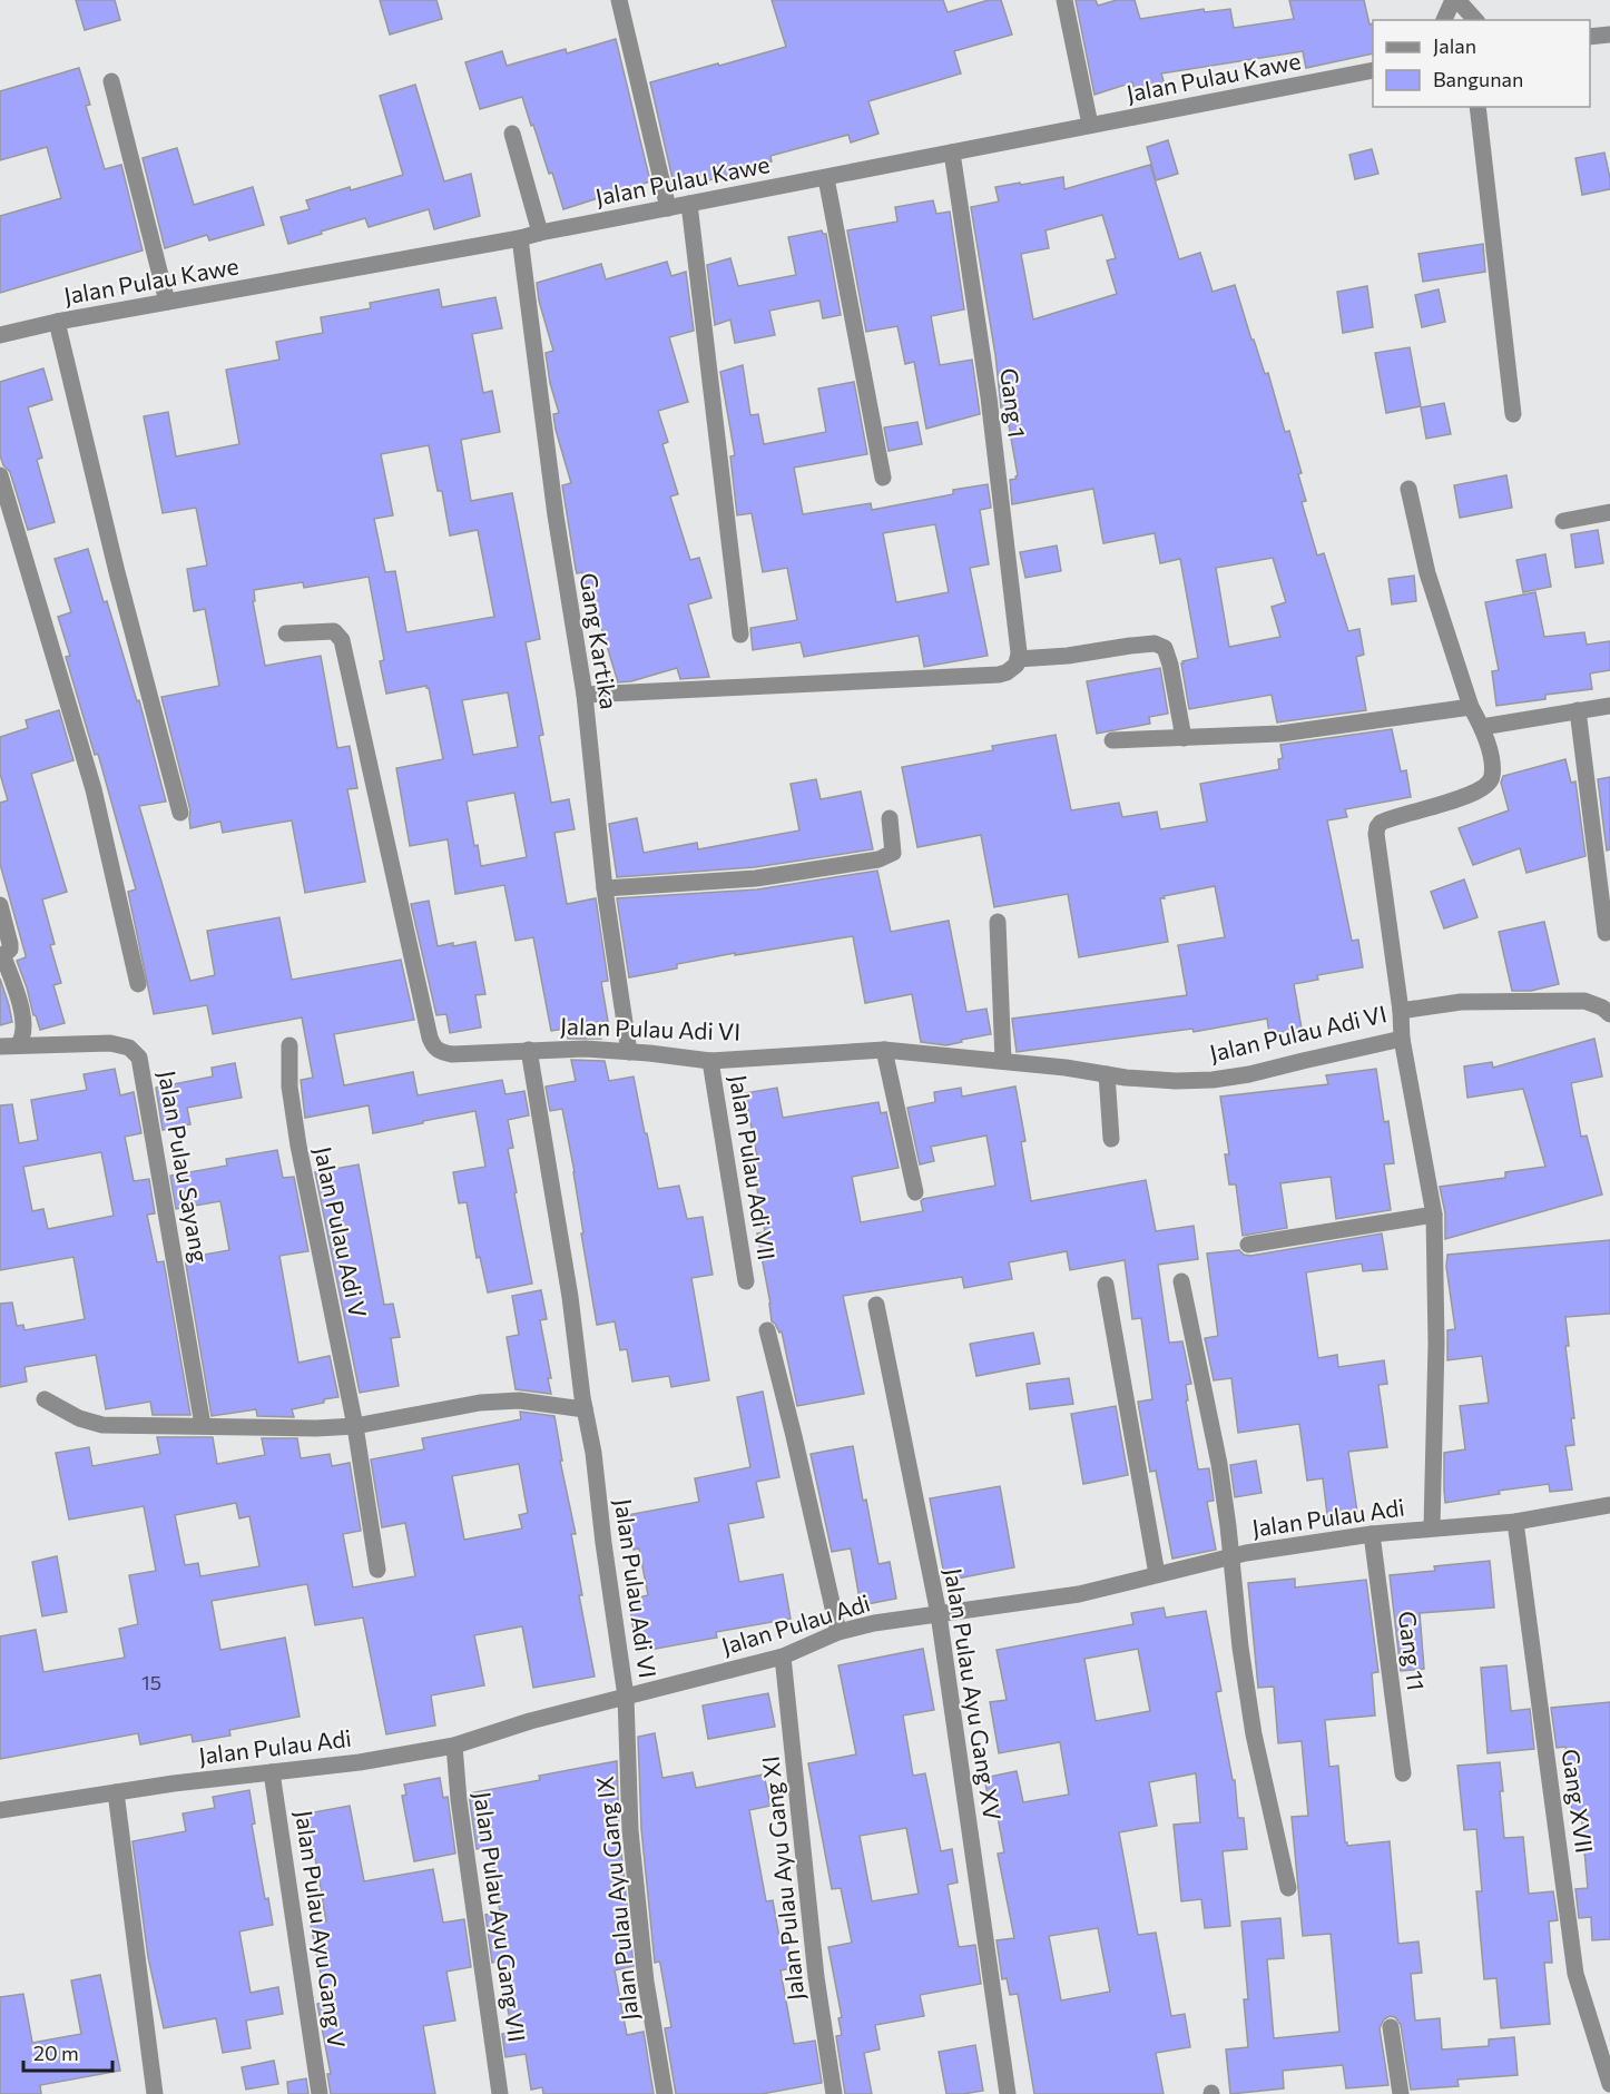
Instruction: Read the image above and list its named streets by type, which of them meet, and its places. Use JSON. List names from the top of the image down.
{
  "streets": {
    "street": [
      "Jalan Pulau Kawe",
      "Gang 1",
      "Gang Kartika",
      "Jalan Pulau Adi VI",
      "Jalan Pulau Sayang",
      "Jalan Pulau Adi VII",
      "Jalan Pulau Adi V",
      "Jalan Pulau Adi",
      "Gang 11",
      "Jalan Pulau Ayu Gang XV",
      "Gang XVII",
      "Jalan Pulau Ayu Gang XI",
      "Jalan Pulau Ayu Gang IX",
      "Jalan Pulau Ayu Gang VII",
      "Jalan Pulau Ayu Gang V"
    ]
  },
  "crossings": [
    ["Jalan Pulau Kawe", "Gang 1"],
    ["Jalan Pulau Kawe", "Gang Kartika"],
    ["Gang Kartika", "Jalan Pulau Adi VI"],
    ["Jalan Pulau Adi VI", "Jalan Pulau Adi VII"],
    ["Jalan Pulau Adi VI", "Jalan Pulau Adi"],
    ["Jalan Pulau Adi VI", "Jalan Pulau Ayu Gang IX"],
    ["Jalan Pulau Adi", "Gang 11"],
    ["Jalan Pulau Adi", "Jalan Pulau Ayu Gang XV"],
    ["Jalan Pulau Adi", "Gang XVII"],
    ["Jalan Pulau Adi", "Jalan Pulau Ayu Gang XI"],
    ["Jalan Pulau Adi", "Jalan Pulau Ayu Gang IX"],
    ["Jalan Pulau Adi", "Jalan Pulau Ayu Gang VII"],
    ["Jalan Pulau Adi", "Jalan Pulau Ayu Gang V"]
  ],
  "house_numbers": ["15"],
  "legend": ["Jalan", "Bangunan"],
  "scale_bar": "20 m"
}
